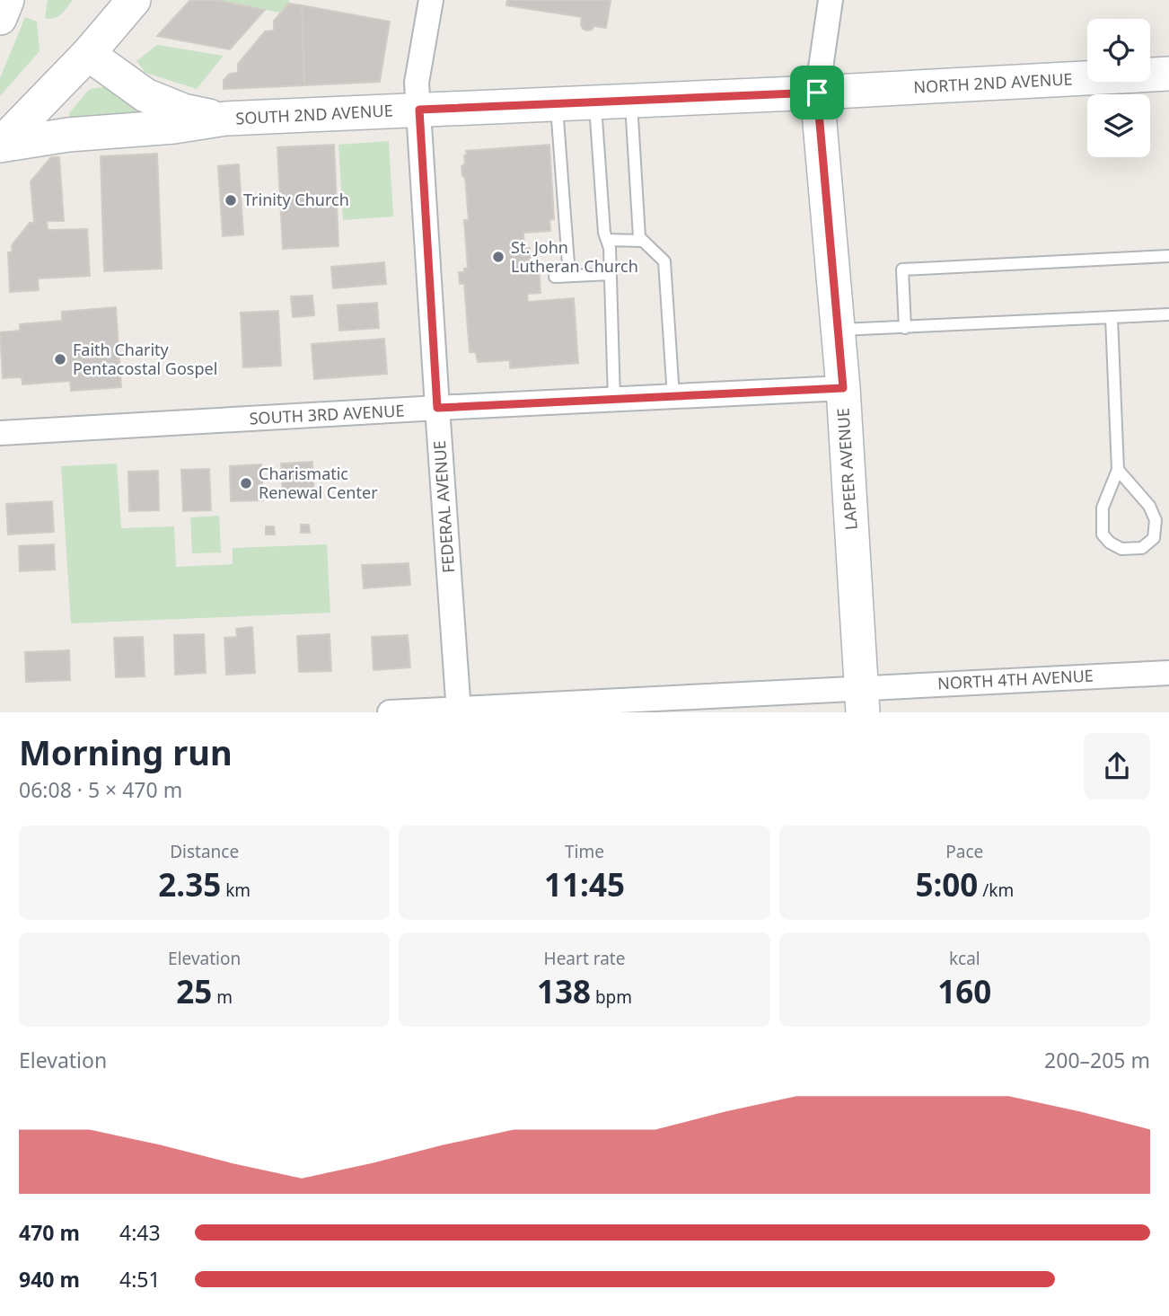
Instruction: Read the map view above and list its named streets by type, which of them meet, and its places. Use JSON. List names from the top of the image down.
{
  "streets": {
    "street": [
      "NORTH 2ND AVENUE",
      "SOUTH 2ND AVENUE",
      "SOUTH 3RD AVENUE",
      "LAPEER AVENUE",
      "FEDERAL AVENUE",
      "NORTH 4TH AVENUE"
    ]
  },
  "crossings": [
    ["NORTH 2ND AVENUE", "SOUTH 2ND AVENUE"],
    ["NORTH 2ND AVENUE", "LAPEER AVENUE"],
    ["SOUTH 2ND AVENUE", "LAPEER AVENUE"],
    ["SOUTH 2ND AVENUE", "FEDERAL AVENUE"],
    ["SOUTH 3RD AVENUE", "LAPEER AVENUE"],
    ["SOUTH 3RD AVENUE", "FEDERAL AVENUE"],
    ["LAPEER AVENUE", "NORTH 4TH AVENUE"],
    ["FEDERAL AVENUE", "NORTH 4TH AVENUE"]
  ],
  "places": [
    "Trinity Church",
    "St. John Lutheran Church",
    "Faith Charity Pentacostal Gospel",
    "Charismatic Renewal Center"
  ],
  "page": {
    "heading": ["Morning run", "06:08 · 5 × 470 m"],
    "stats": [
      ["Distance", "2.35 km"],
      ["Time", "11:45"],
      ["Pace", "5:00 /km"],
      ["Elevation", "25 m"],
      ["Heart rate", "138 bpm"],
      ["kcal", "160"]
    ],
    "chart": ["Elevation", "200–205 m"],
    "list": [
      {
        "name": "470 m",
        "note": "4:43"
      },
      {
        "name": "940 m",
        "note": "4:51"
      }
    ]
  }
}
